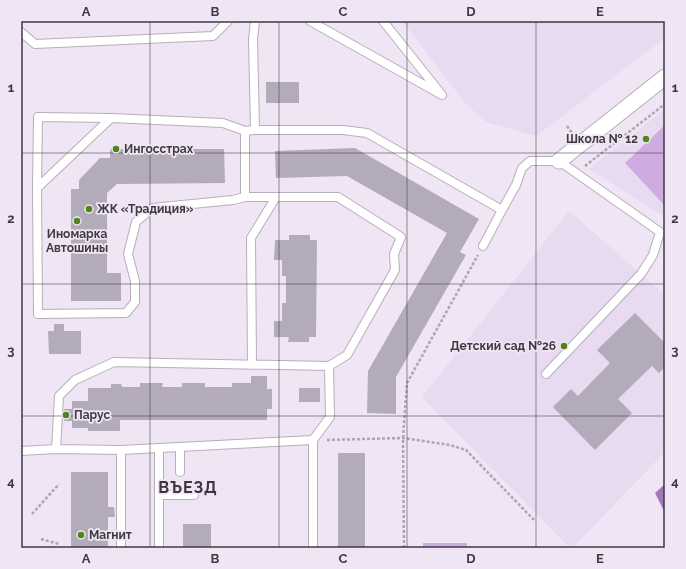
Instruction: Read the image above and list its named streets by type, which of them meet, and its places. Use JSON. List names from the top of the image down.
{
  "districts": ["ВЪЕЗД"],
  "places": [
    "Школа № 12",
    "Ингосстрах",
    "ЖК «Традиция»",
    "Иномарка Автошины",
    "Детский сад №26",
    "Парус",
    "Магнит"
  ],
  "grid": {
    "columns": [
      "A",
      "B",
      "C",
      "D",
      "E"
    ],
    "rows": [
      "1",
      "2",
      "3",
      "4"
    ]
  }
}
